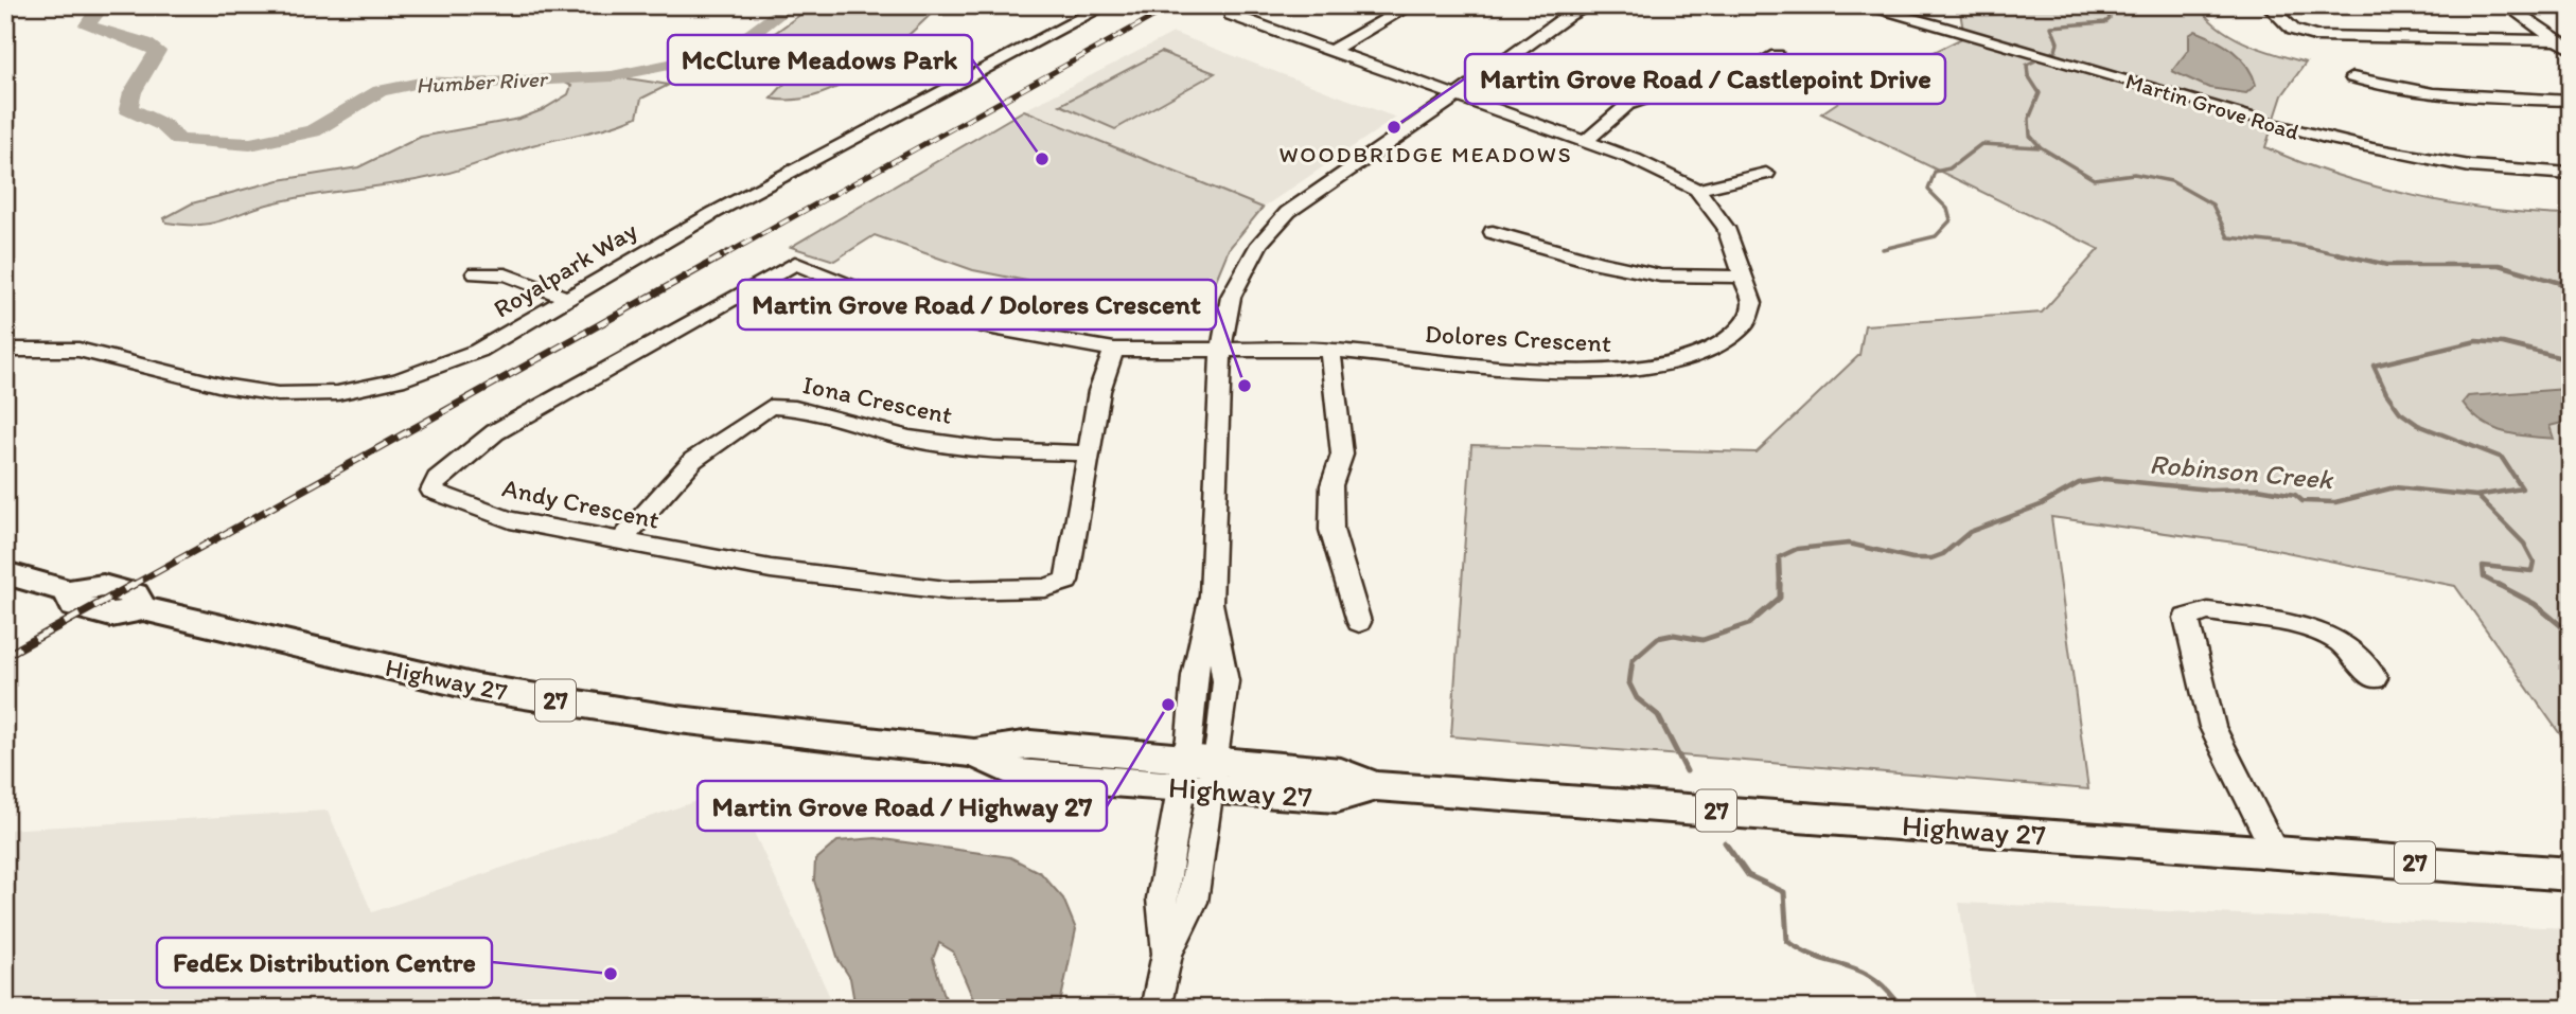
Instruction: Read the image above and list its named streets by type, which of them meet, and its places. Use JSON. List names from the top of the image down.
{
  "streets": {
    "main road": ["Highway 27", "27"],
    "street": [
      "Martin Grove Road",
      "Royalpark Way",
      "Dolores Crescent",
      "Iona Crescent",
      "Andy Crescent"
    ]
  },
  "crossings": [
    ["Dolores Crescent", "Andy Crescent"],
    ["Iona Crescent", "Andy Crescent"]
  ],
  "districts": ["WOODBRIDGE MEADOWS"],
  "water": ["Humber River", "Robinson Creek"],
  "places": [
    "Martin Grove Road / Castlepoint Drive",
    "McClure Meadows Park",
    "Martin Grove Road / Dolores Crescent",
    "Martin Grove Road / Highway 27",
    "FedEx Distribution Centre"
  ]
}
